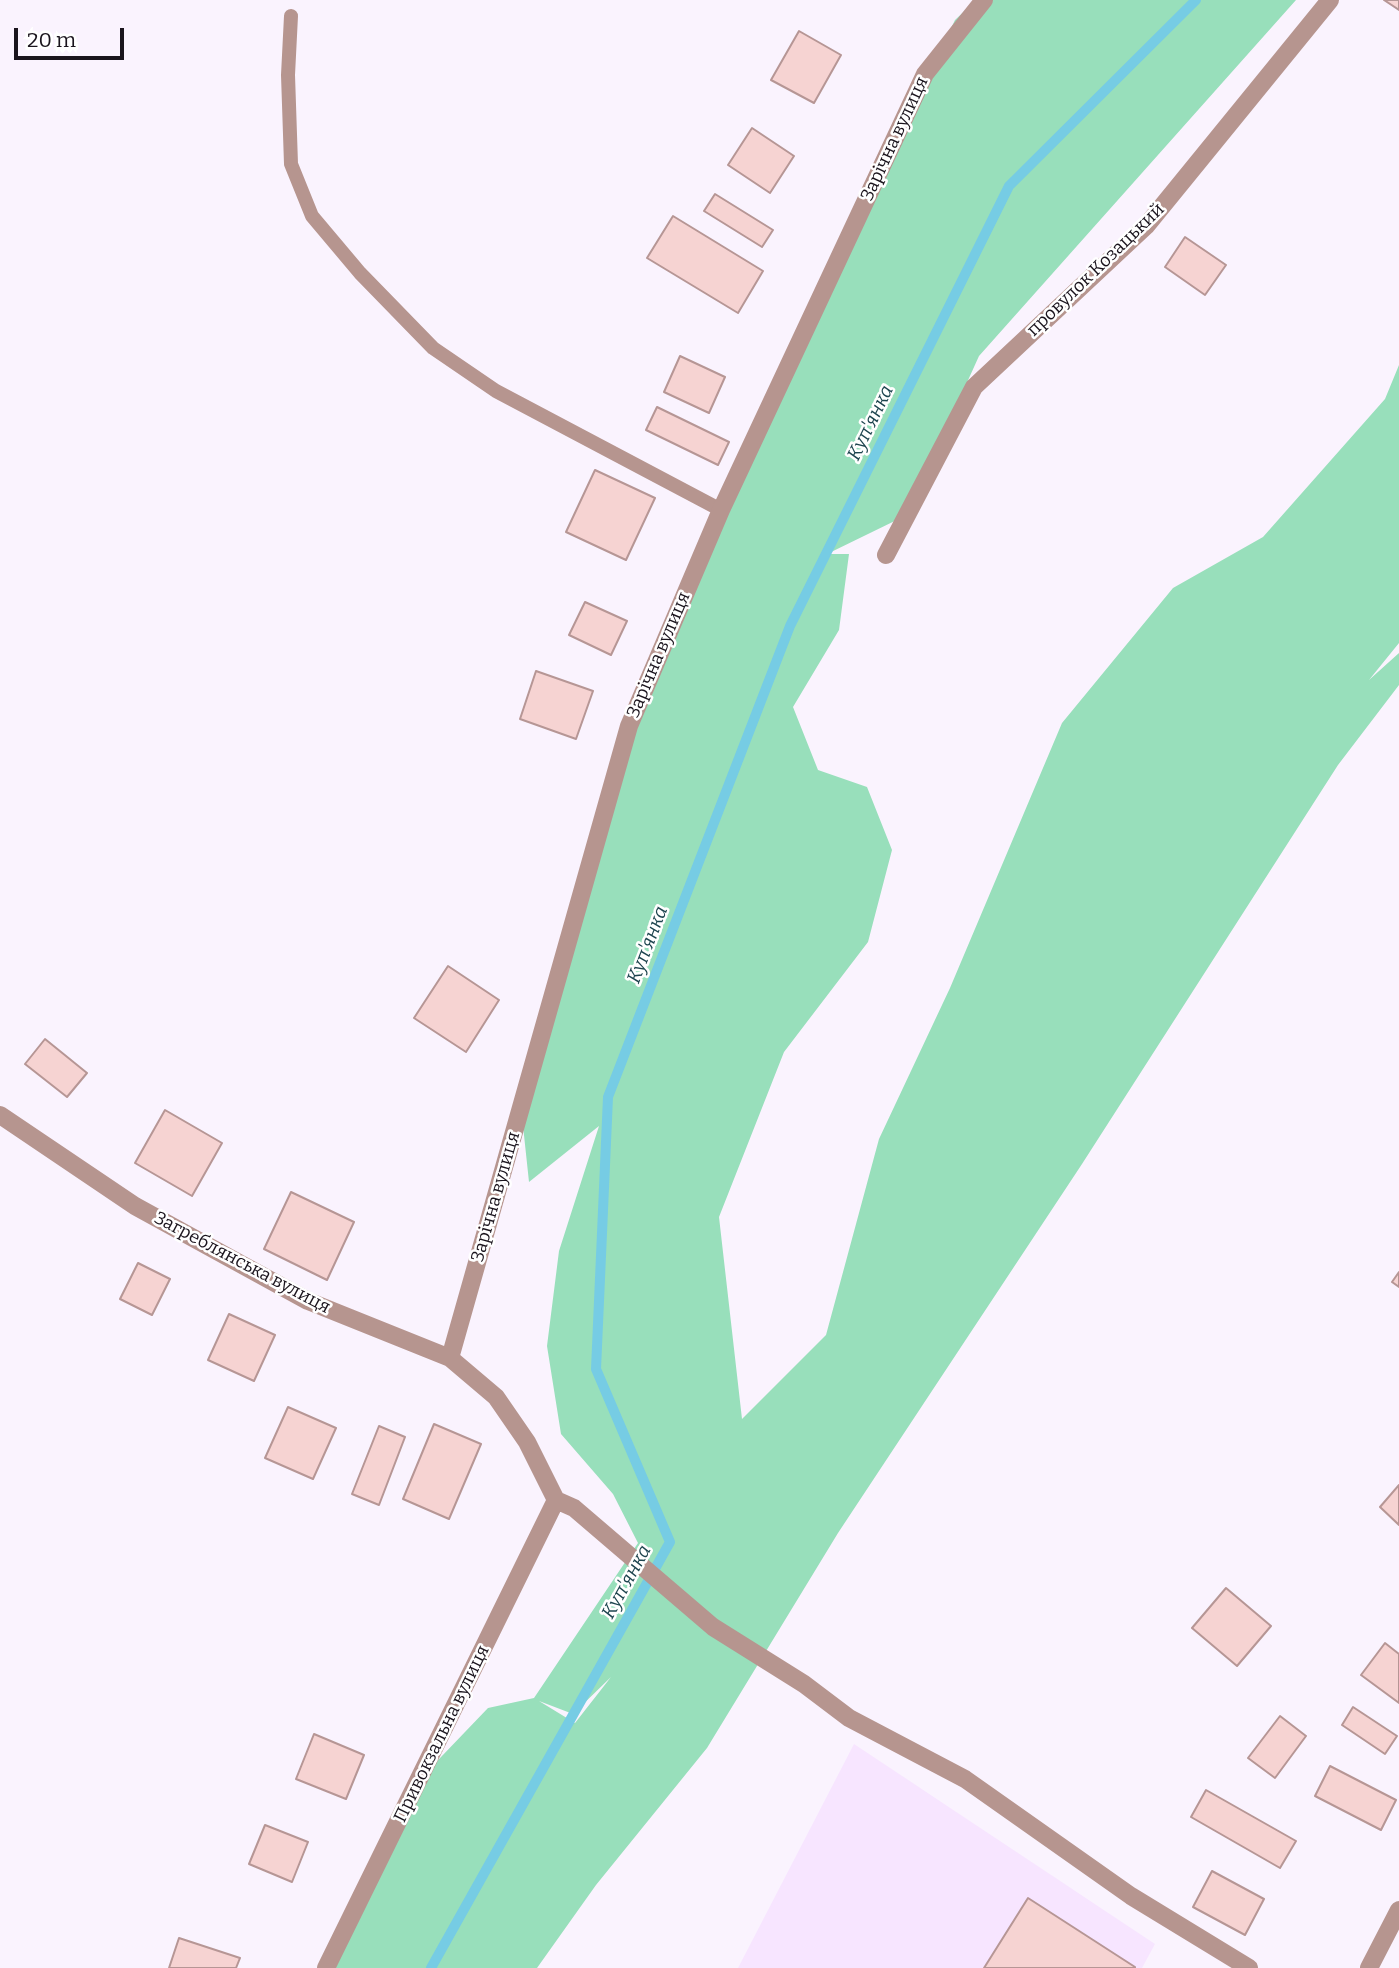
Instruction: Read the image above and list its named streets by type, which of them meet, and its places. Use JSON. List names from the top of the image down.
{
  "streets": {
    "street": [
      "Зарічна вулиця",
      "провулок Козацький",
      "Загреблянська вулиця",
      "Привокзальна вулиця"
    ]
  },
  "crossings": [
    ["Зарічна вулиця", "Загреблянська вулиця"],
    ["Загреблянська вулиця", "Привокзальна вулиця"]
  ],
  "water": ["Куп'янка"],
  "scale_bar": "20 m"
}
